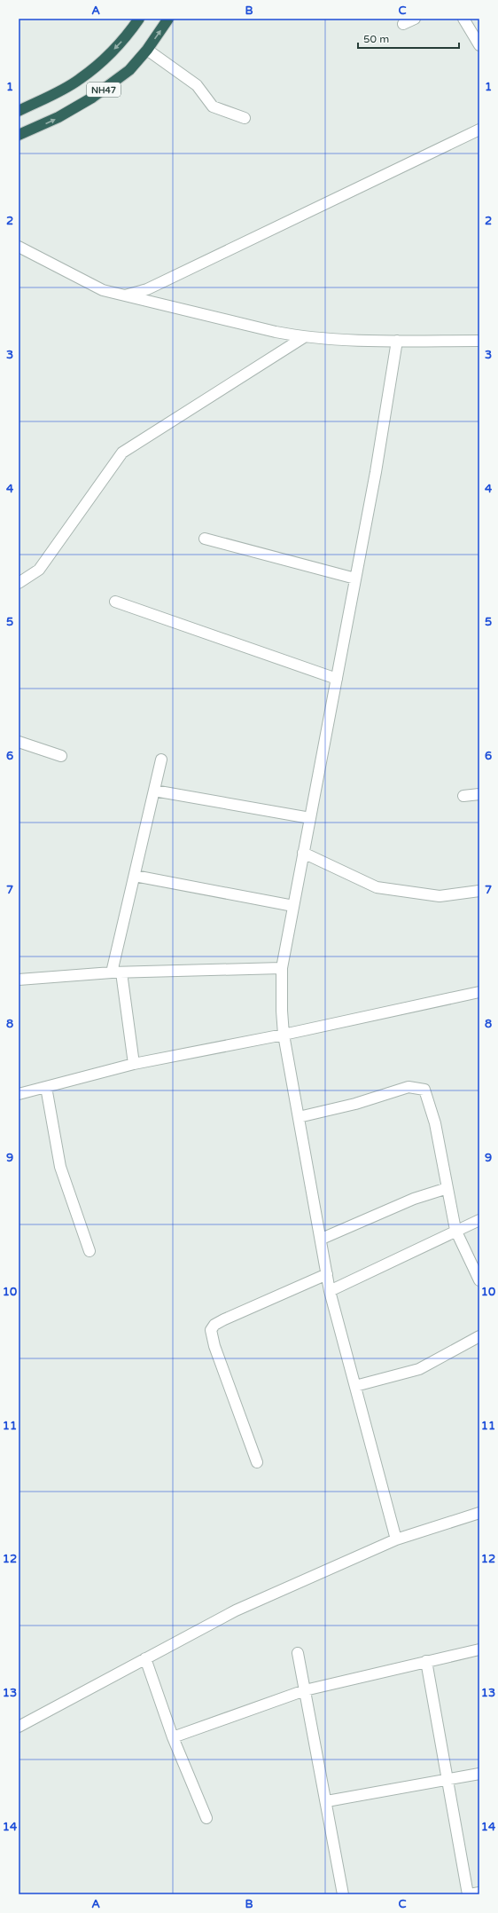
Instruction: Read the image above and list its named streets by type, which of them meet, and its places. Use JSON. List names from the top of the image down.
{
  "streets": {
    "highway": ["NH47"]
  },
  "scale_bar": "50 m",
  "grid": {
    "columns": ["A", "B", "C"],
    "rows": [
      "1",
      "2",
      "3",
      "4",
      "5",
      "6",
      "7",
      "8",
      "9",
      "10",
      "11",
      "12",
      "13",
      "14"
    ]
  }
}
